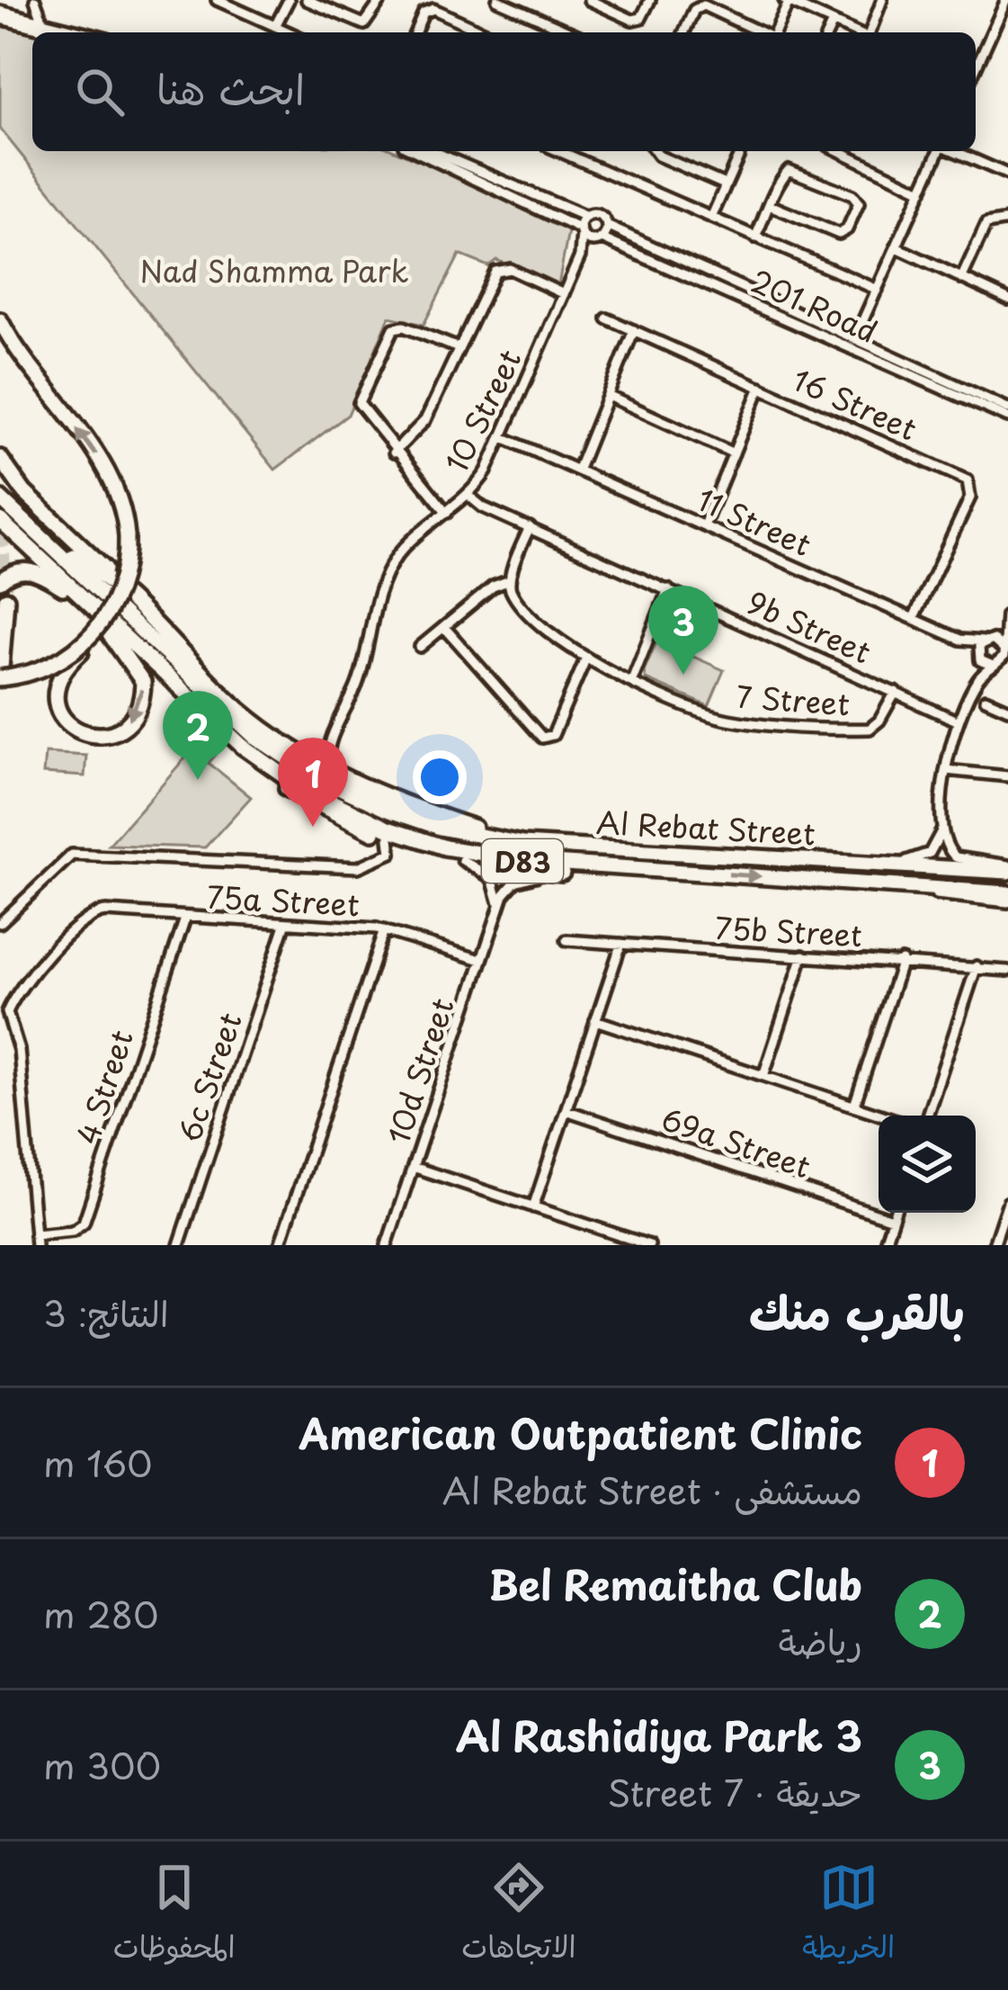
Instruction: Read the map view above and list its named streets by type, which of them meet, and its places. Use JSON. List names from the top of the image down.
{
  "streets": {
    "highway": ["Al Rebat Street", "D83"],
    "street": [
      "201 Road",
      "16 Street",
      "10 Street",
      "11 Street",
      "9b Street",
      "7 Street",
      "75a Street",
      "75b Street",
      "10d Street",
      "6c Street",
      "4 Street",
      "69a Street"
    ]
  },
  "crossings": [
    ["201 Road", "10 Street"],
    ["16 Street", "11 Street"],
    ["10 Street", "11 Street"],
    ["10 Street", "9b Street"],
    ["9b Street", "7 Street"],
    ["75a Street", "10d Street"],
    ["75a Street", "6c Street"],
    ["75a Street", "4 Street"]
  ],
  "parks": ["Nad Shamma Park"],
  "page": {
    "search": "ابحث هنا",
    "pins": ["3", "2", "1"],
    "heading": ["بالقرب منك", "النتائج: 3"],
    "list": [
      {
        "mark": "1",
        "name": "American Outpatient Clinic",
        "note": "مستشفى · Al Rebat Street",
        "value": "160 m"
      },
      {
        "mark": "2",
        "name": "Bel Remaitha Club",
        "note": "رياضة",
        "value": "280 m"
      },
      {
        "mark": "3",
        "name": "Al Rashidiya Park 3",
        "note": "حديقة · 7 Street",
        "value": "300 m"
      }
    ],
    "nav": ["الخريطة", "الاتجاهات", "المحفوظات"]
  }
}
